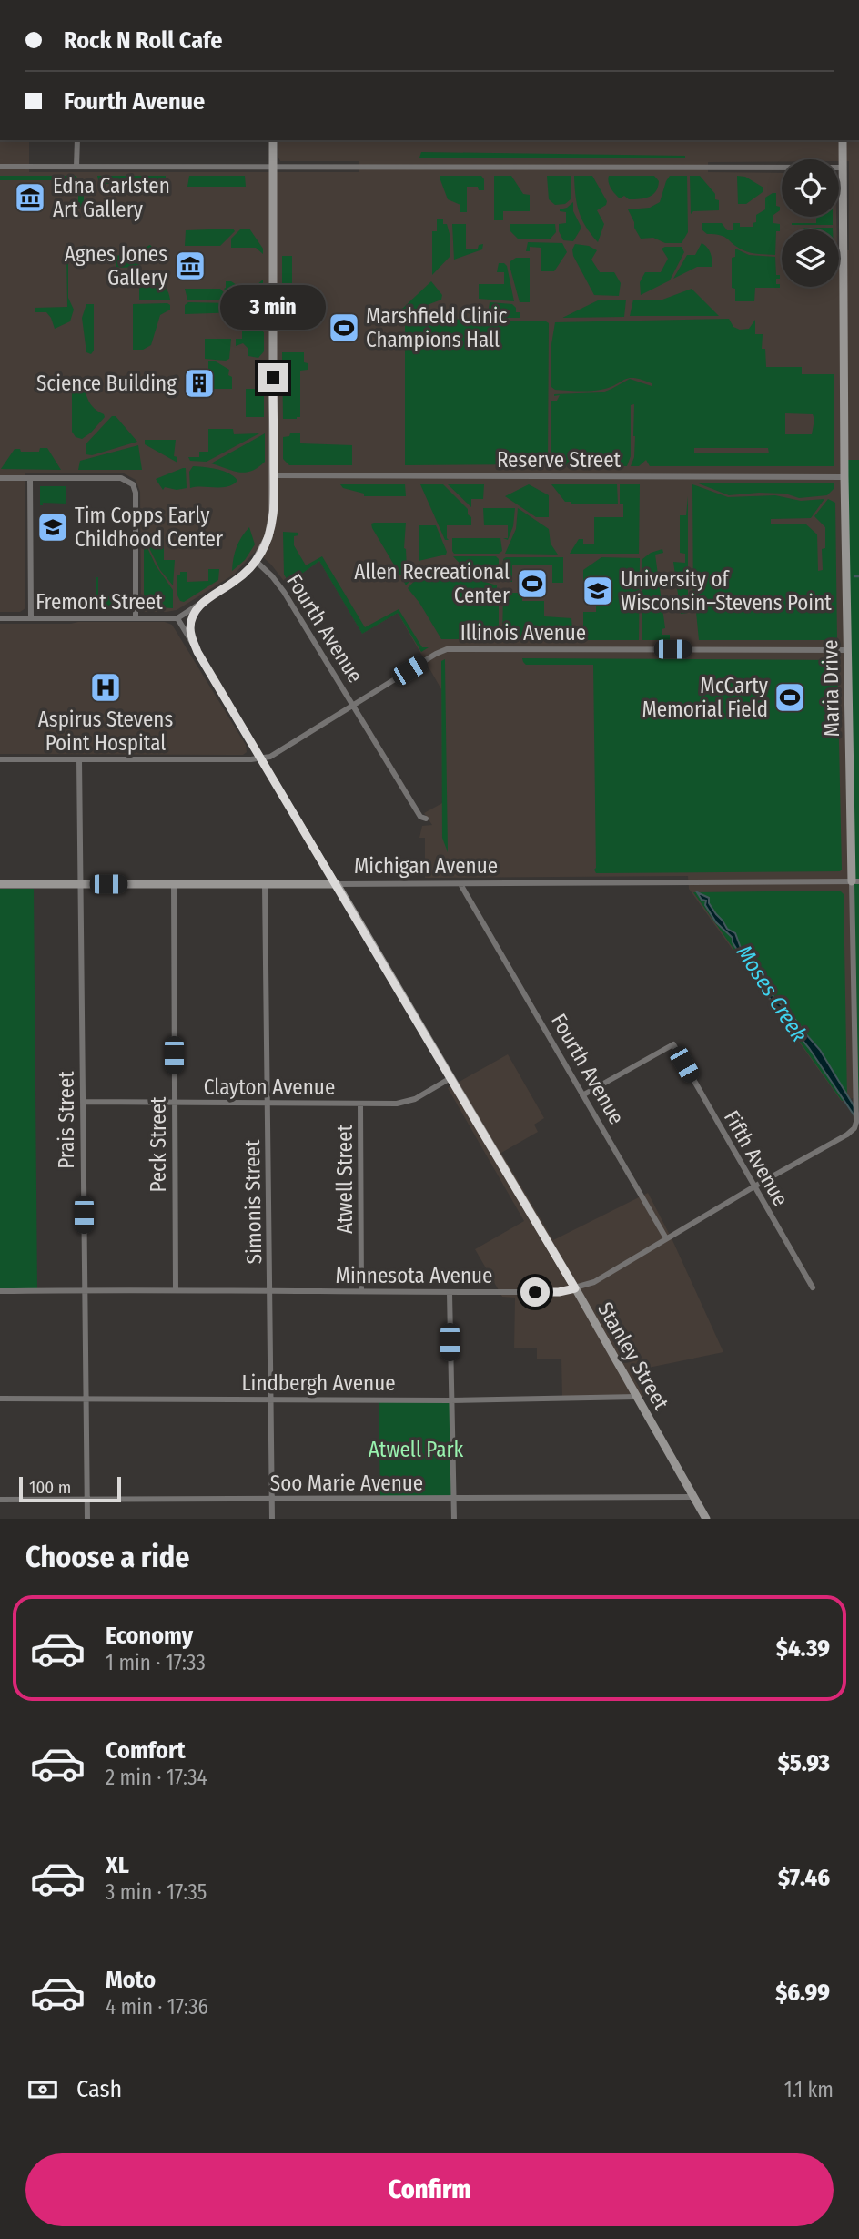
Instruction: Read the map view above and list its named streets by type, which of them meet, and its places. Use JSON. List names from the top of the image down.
{
  "streets": {
    "street": [
      "Reserve Street",
      "Fremont Street",
      "Fourth Avenue",
      "Illinois Avenue",
      "Maria Drive",
      "Michigan Avenue",
      "Clayton Avenue",
      "Prais Street",
      "Peck Street",
      "Fifth Avenue",
      "Atwell Street",
      "Simonis Street",
      "Minnesota Avenue",
      "Stanley Street",
      "Lindbergh Avenue",
      "Soo Marie Avenue"
    ]
  },
  "crossings": [
    ["Reserve Street", "Maria Drive"],
    ["Fremont Street", "Fourth Avenue"],
    ["Fremont Street", "Stanley Street"],
    ["Fourth Avenue", "Illinois Avenue"],
    ["Fourth Avenue", "Michigan Avenue"],
    ["Fourth Avenue", "Fifth Avenue"],
    ["Fourth Avenue", "Minnesota Avenue"],
    ["Illinois Avenue", "Maria Drive"],
    ["Illinois Avenue", "Prais Street"],
    ["Illinois Avenue", "Stanley Street"],
    ["Maria Drive", "Michigan Avenue"],
    ["Maria Drive", "Minnesota Avenue"],
    ["Michigan Avenue", "Prais Street"],
    ["Michigan Avenue", "Peck Street"],
    ["Michigan Avenue", "Simonis Street"],
    ["Michigan Avenue", "Stanley Street"],
    ["Clayton Avenue", "Prais Street"],
    ["Clayton Avenue", "Peck Street"],
    ["Clayton Avenue", "Atwell Street"],
    ["Clayton Avenue", "Simonis Street"],
    ["Clayton Avenue", "Stanley Street"],
    ["Prais Street", "Minnesota Avenue"],
    ["Prais Street", "Lindbergh Avenue"],
    ["Prais Street", "Soo Marie Avenue"],
    ["Peck Street", "Minnesota Avenue"],
    ["Fifth Avenue", "Minnesota Avenue"],
    ["Atwell Street", "Minnesota Avenue"],
    ["Simonis Street", "Minnesota Avenue"],
    ["Simonis Street", "Lindbergh Avenue"],
    ["Simonis Street", "Soo Marie Avenue"],
    ["Minnesota Avenue", "Stanley Street"],
    ["Stanley Street", "Lindbergh Avenue"],
    ["Stanley Street", "Soo Marie Avenue"]
  ],
  "water": ["Moses Creek"],
  "parks": ["Atwell Park"],
  "places": {
    "museum": ["Edna Carlsten Art Gallery", "Agnes Jones Gallery"],
    "sports": ["Marshfield Clinic Champions Hall", "Allen Recreational Center", "McCarty Memorial Field"],
    "building": ["Science Building"],
    "school or university": ["Tim Copps Early Childhood Center", "University of Wisconsin–Stevens Point"],
    "hospital": ["Aspirus Stevens Point Hospital"]
  },
  "scale_bar": "100 m",
  "page": {
    "banner": ["Rock N Roll Cafe", "Fourth Avenue"],
    "bubble": "3 min",
    "scale": "100 m",
    "heading": "Choose a ride",
    "list": [
      {
        "name": "Economy",
        "note": "1 min · 17:33",
        "value": "$4.39"
      },
      {
        "name": "Comfort",
        "note": "2 min · 17:34",
        "value": "$5.93"
      },
      {
        "name": "XL",
        "note": "3 min · 17:35",
        "value": "$7.46"
      },
      {
        "name": "Moto",
        "note": "4 min · 17:36",
        "value": "$6.99"
      }
    ],
    "pay": ["Cash", "1.1 km"],
    "buttons": "Confirm"
  }
}
